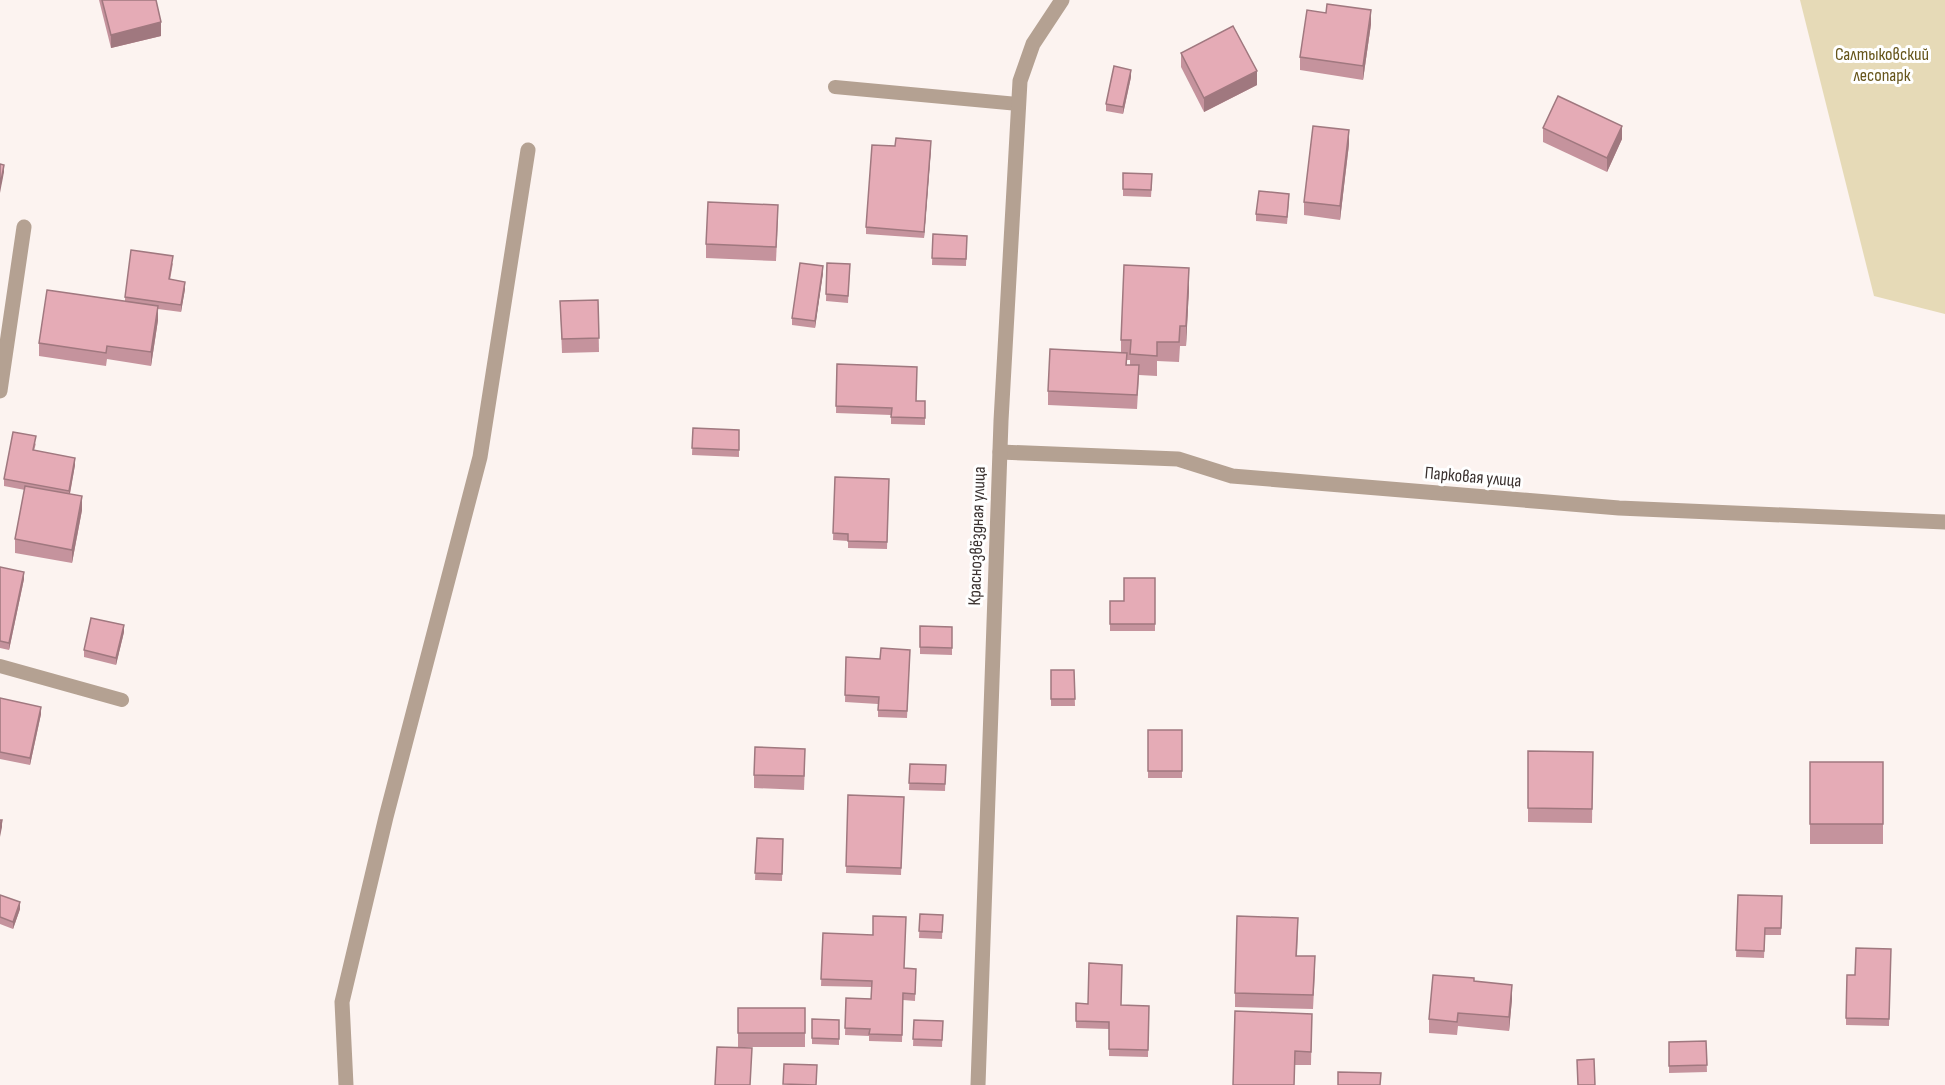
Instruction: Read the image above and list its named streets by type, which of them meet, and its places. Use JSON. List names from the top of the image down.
{
  "streets": {
    "street": ["Парковая улица", "Краснозвёздная улица"]
  },
  "crossings": [
    ["Парковая улица", "Краснозвёздная улица"]
  ],
  "parks": ["Салтыковский лесопарк"]
}
